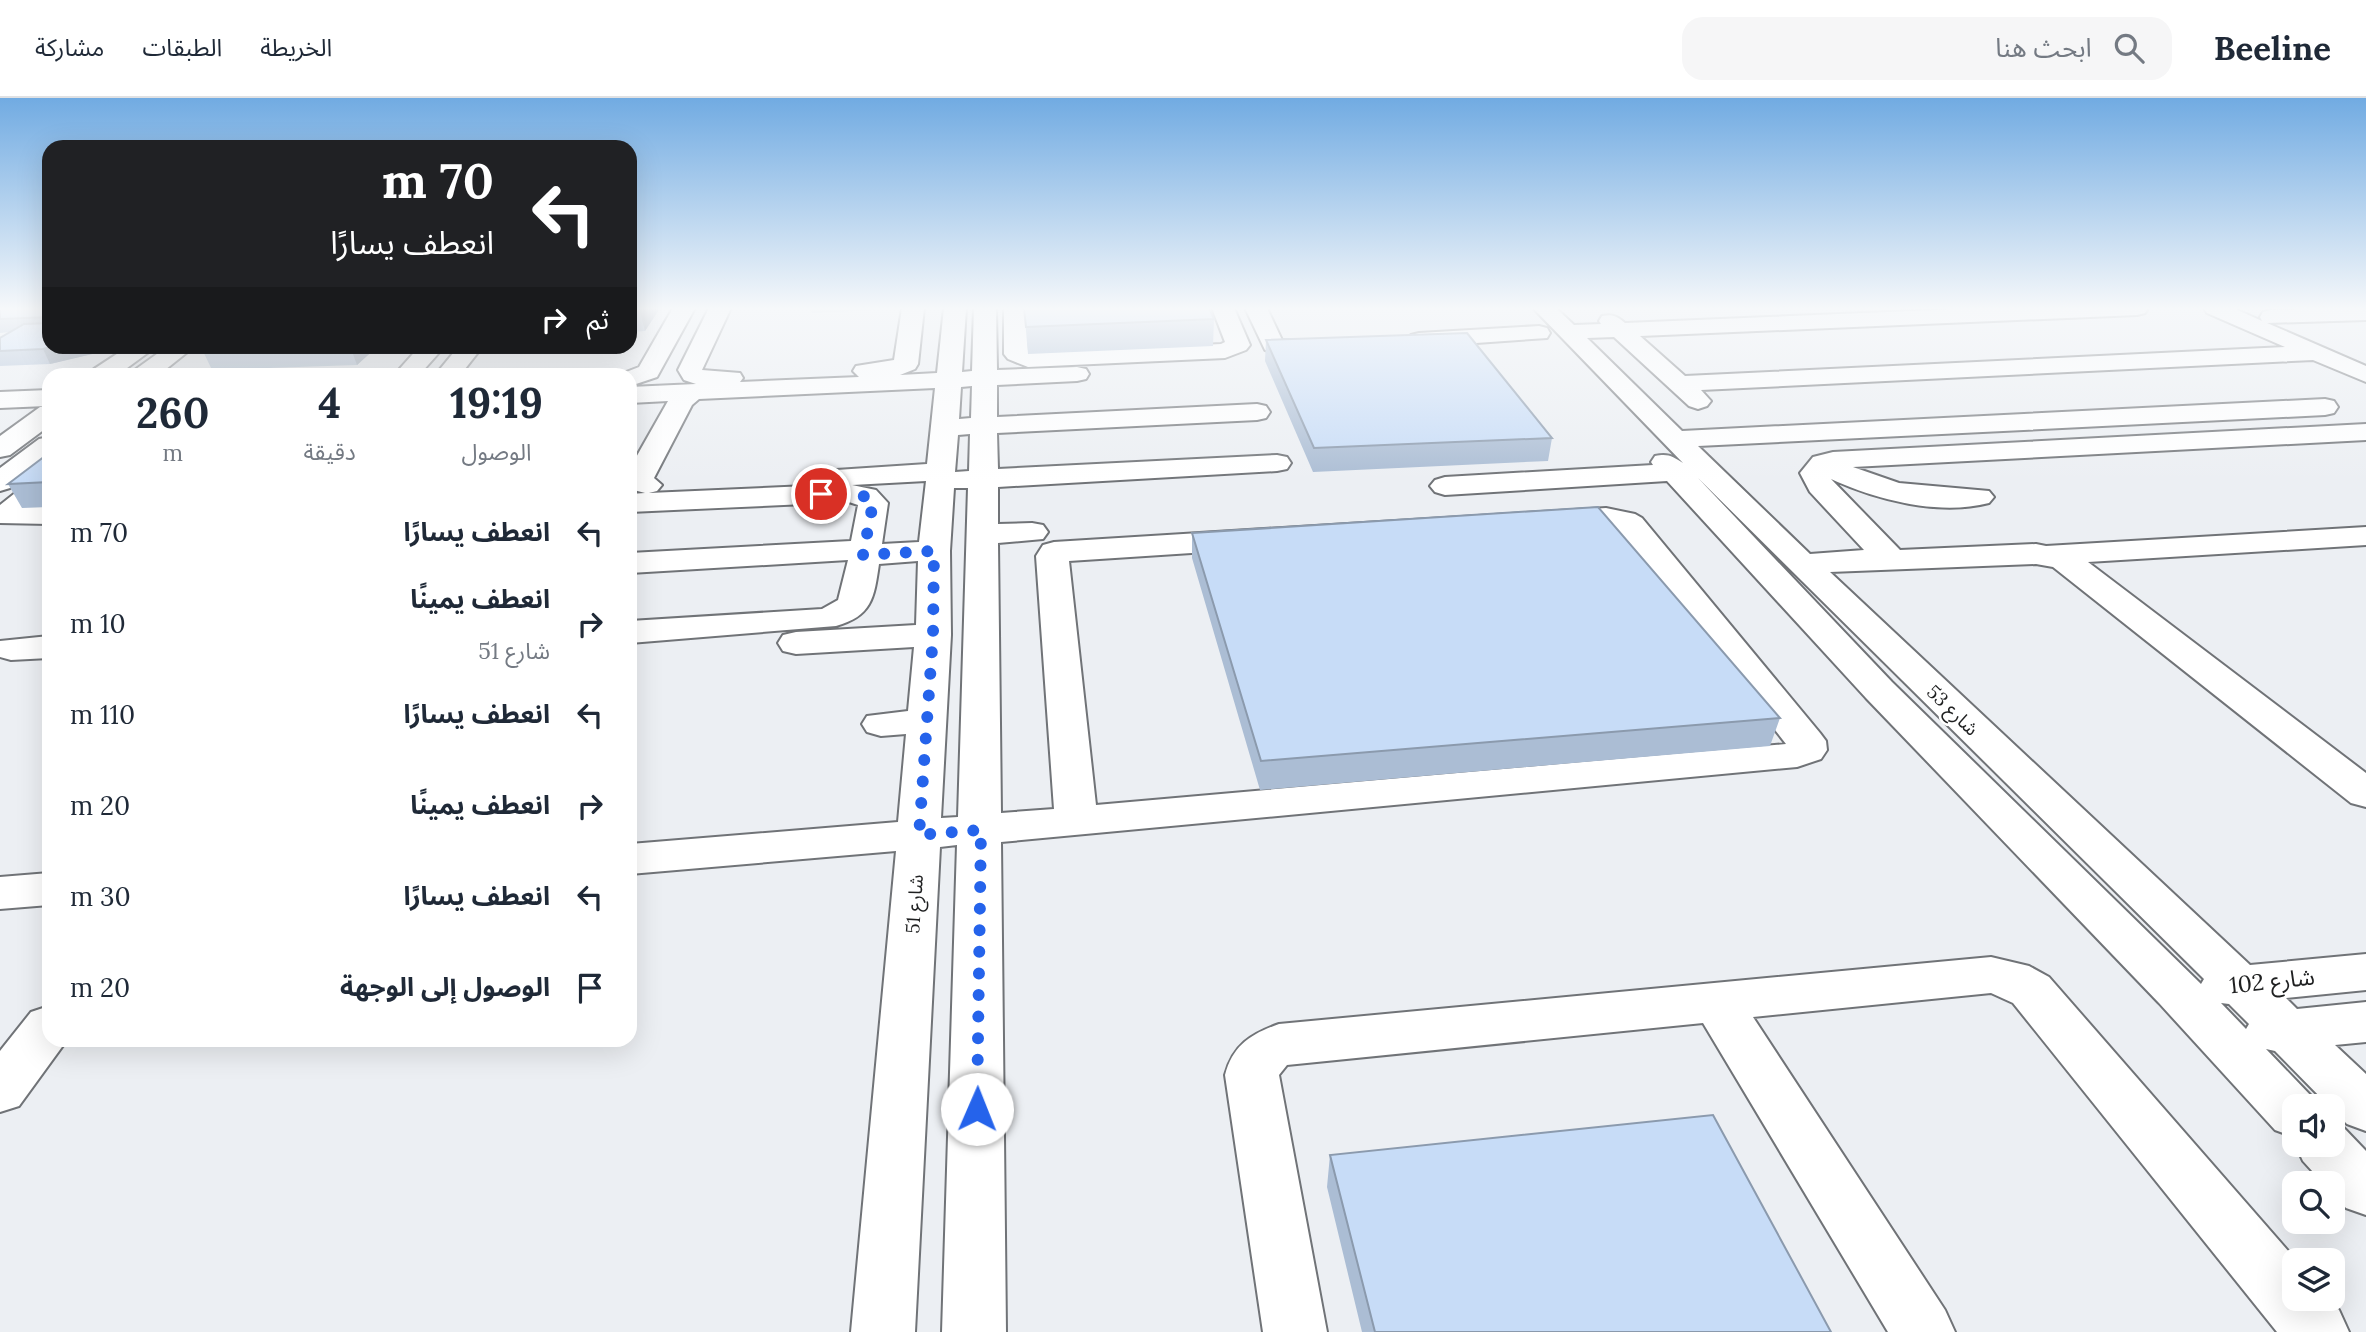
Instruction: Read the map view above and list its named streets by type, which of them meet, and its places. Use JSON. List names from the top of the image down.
{
  "streets": {
    "lane": ["شارع 53", "شارع 51", "شارع 102"]
  },
  "crossings": [
    ["شارع 53", "شارع 102"]
  ],
  "page": {
    "header": "Beeline",
    "search": "ابحث هنا",
    "nav": ["الخريطة", "الطبقات", "مشاركة"],
    "turn": ["70 m", "انعطف يسارًا"],
    "then": "ثم",
    "eta": [
      "19:19",
      "الوصول",
      "4",
      "دقيقة",
      "260",
      "m"
    ],
    "list": [
      {
        "name": "انعطف يسارًا",
        "value": "70 m"
      },
      {
        "name": "انعطف يمينًا",
        "note": "شارع 51",
        "value": "10 m"
      },
      {
        "name": "انعطف يسارًا",
        "value": "110 m"
      },
      {
        "name": "انعطف يمينًا",
        "value": "20 m"
      },
      {
        "name": "انعطف يسارًا",
        "value": "30 m"
      },
      {
        "name": "الوصول إلى الوجهة",
        "value": "20 m"
      }
    ]
  }
}
